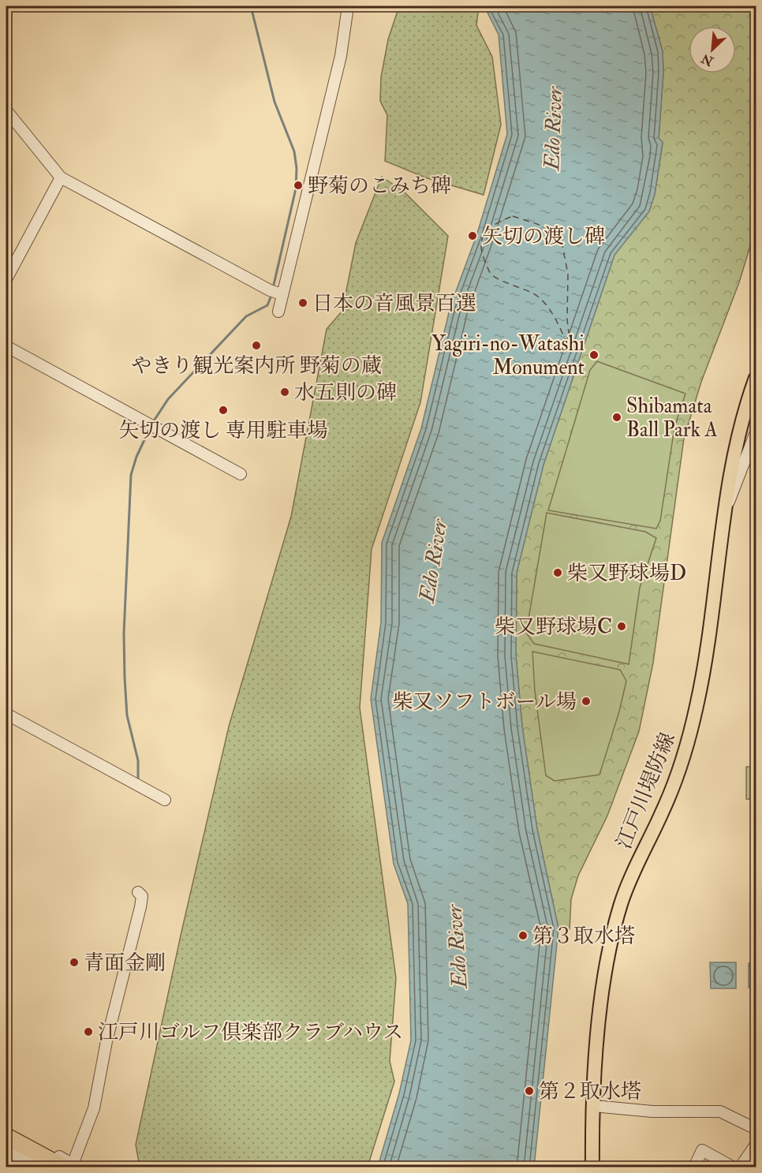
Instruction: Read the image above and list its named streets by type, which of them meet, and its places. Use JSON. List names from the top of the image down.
{
  "streets": {
    "main road": ["江戸川堤防線"]
  },
  "water": ["Edo River"],
  "places": [
    "野菊のこみち碑",
    "矢切の渡し碑",
    "日本の音風景百選",
    "やきり観光案内所 野菊の蔵",
    "Yagiri-no-Watashi Monument",
    "水五則の碑",
    "矢切の渡し 専用駐車場",
    "Shibamata Ball Park A",
    "柴又野球場D",
    "柴又野球場C",
    "柴又ソフトボール場",
    "第３取水塔",
    "青面金剛",
    "江戸川ゴルフ倶楽部クラブハウス",
    "第２取水塔"
  ],
  "north": "bottom left"
}
